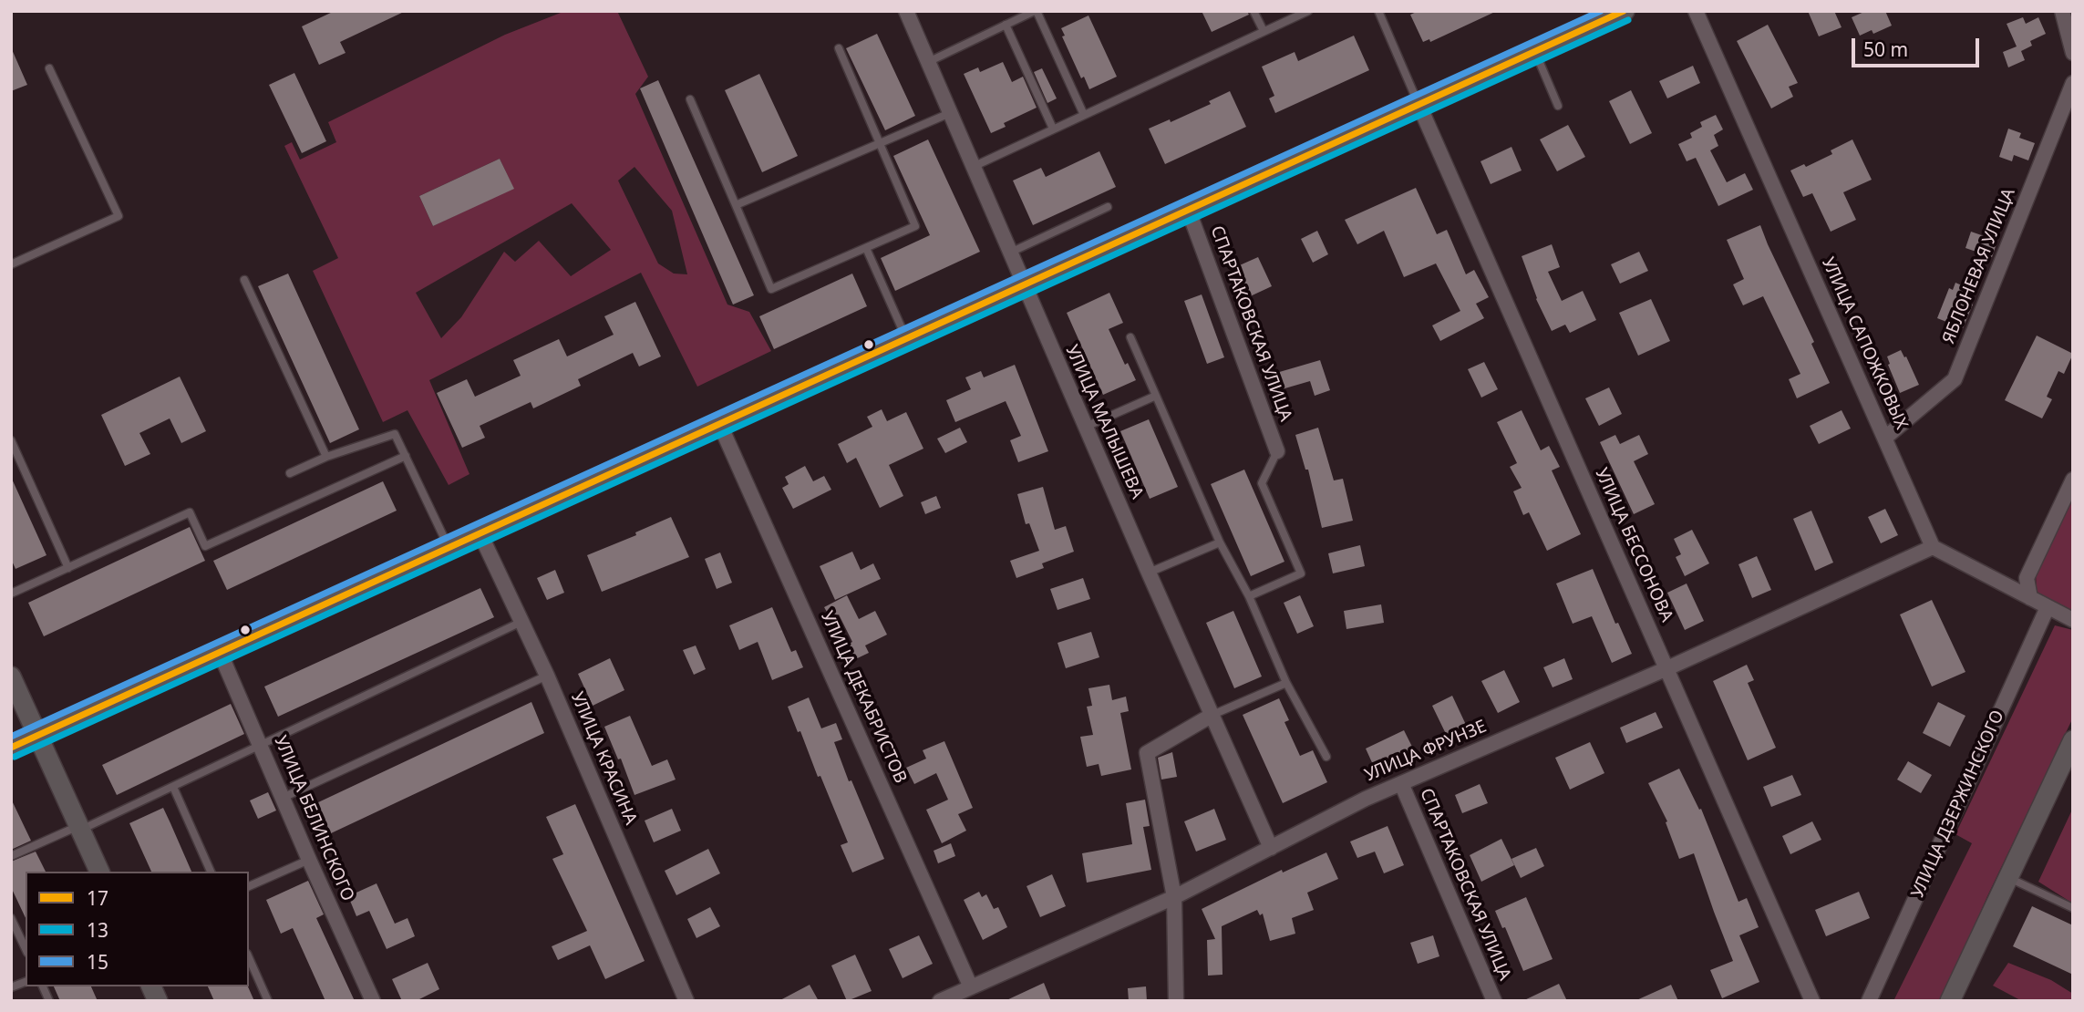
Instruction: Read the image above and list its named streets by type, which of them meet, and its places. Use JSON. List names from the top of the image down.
{
  "streets": {
    "street": [
      "ЯБЛОНЕВАЯ УЛИЦА",
      "СПАРТАКОВСКАЯ УЛИЦА",
      "УЛИЦА САПОЖКОВЫХ",
      "УЛИЦА МАЛЫШЕВА",
      "УЛИЦА БЕССОНОВА",
      "УЛИЦА ДЕКАБРИСТОВ",
      "УЛИЦА ФРУНЗЕ",
      "УЛИЦА КРАСИНА",
      "УЛИЦА ДЗЕРЖИНСКОГО",
      "УЛИЦА БЕЛИНСКОГО"
    ]
  },
  "crossings": [
    ["ЯБЛОНЕВАЯ УЛИЦА", "УЛИЦА САПОЖКОВЫХ"],
    ["СПАРТАКОВСКАЯ УЛИЦА", "УЛИЦА ФРУНЗЕ"],
    ["УЛИЦА САПОЖКОВЫХ", "УЛИЦА ФРУНЗЕ"],
    ["УЛИЦА МАЛЫШЕВА", "УЛИЦА ФРУНЗЕ"],
    ["УЛИЦА БЕССОНОВА", "УЛИЦА ФРУНЗЕ"],
    ["УЛИЦА ДЕКАБРИСТОВ", "УЛИЦА ФРУНЗЕ"]
  ],
  "lines": ["transit line 17", "transit line 15", "transit line 13"],
  "legend": ["17", "13", "15"],
  "scale_bar": "50 m"
}
